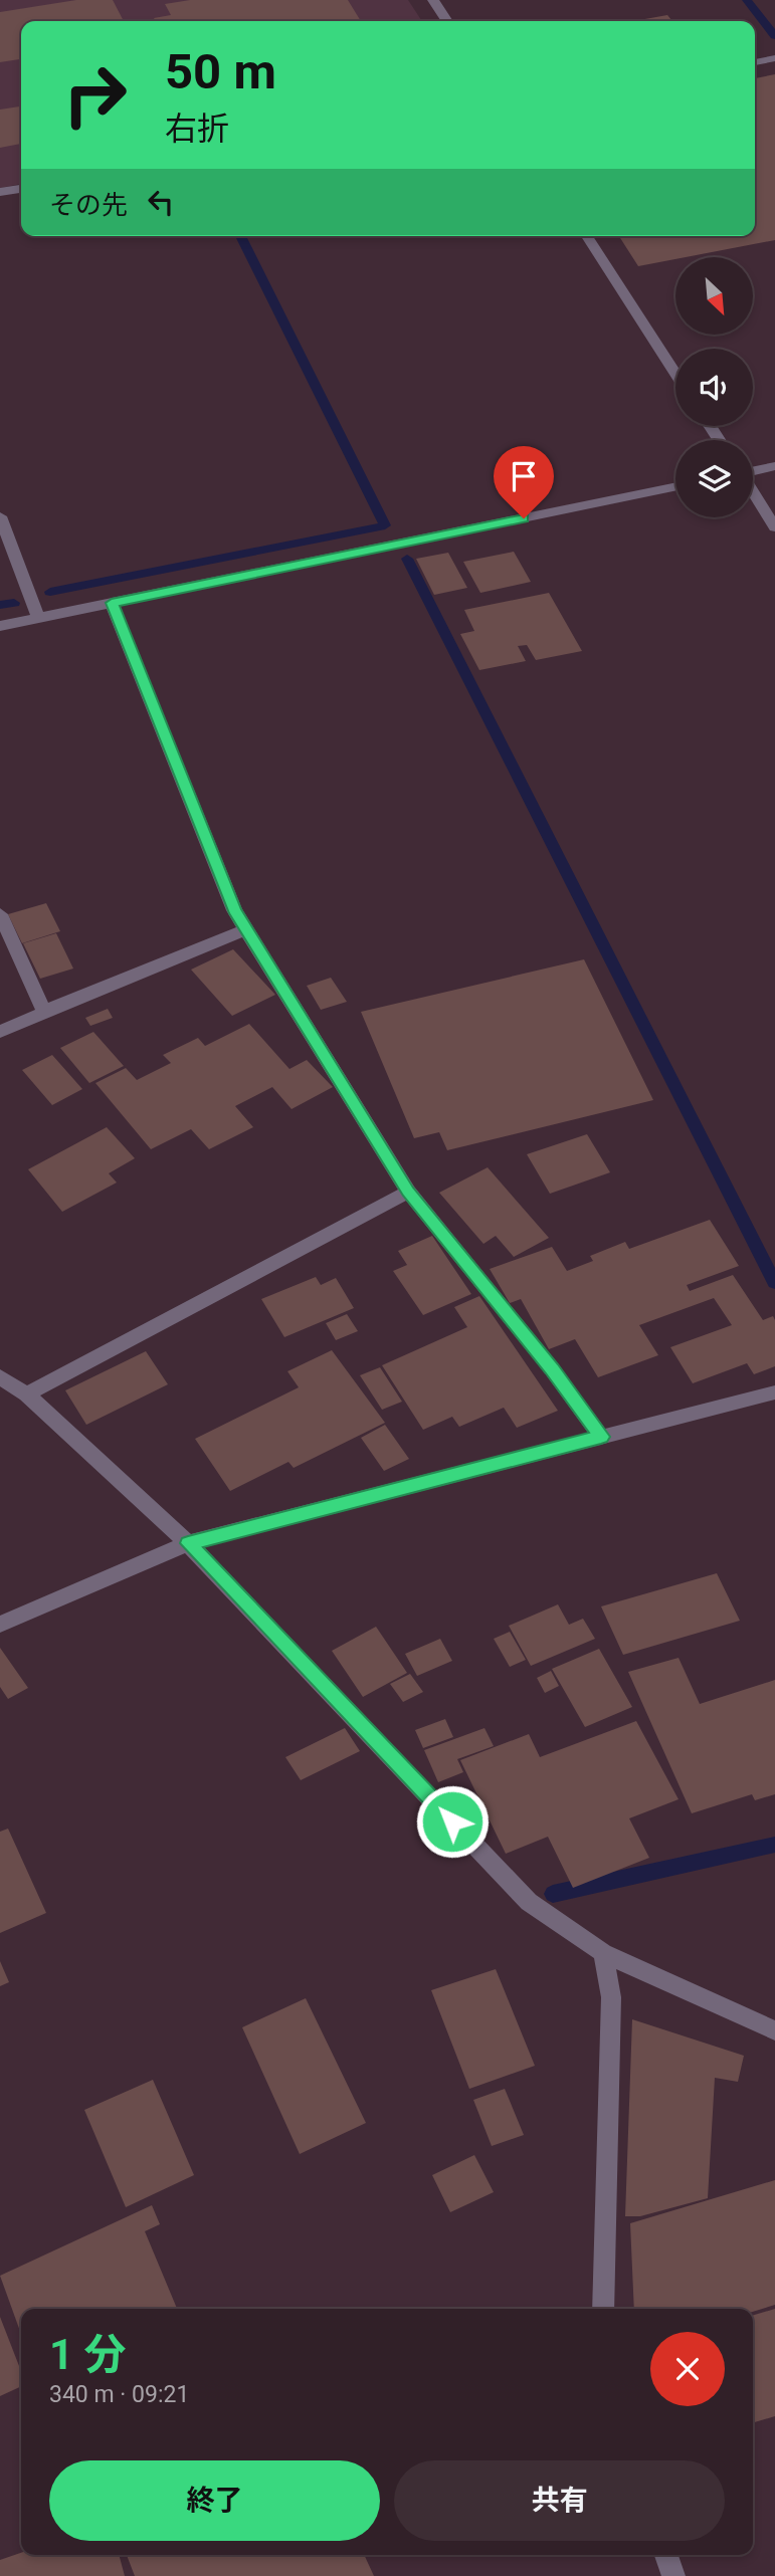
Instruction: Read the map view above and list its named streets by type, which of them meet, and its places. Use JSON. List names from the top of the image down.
{
  "north": "bottom right",
  "page": {
    "turn": ["50 m", "右折"],
    "then": "その先",
    "heading": ["1 分", "340 m · 09:21"],
    "buttons": ["終了", "共有"]
  }
}
